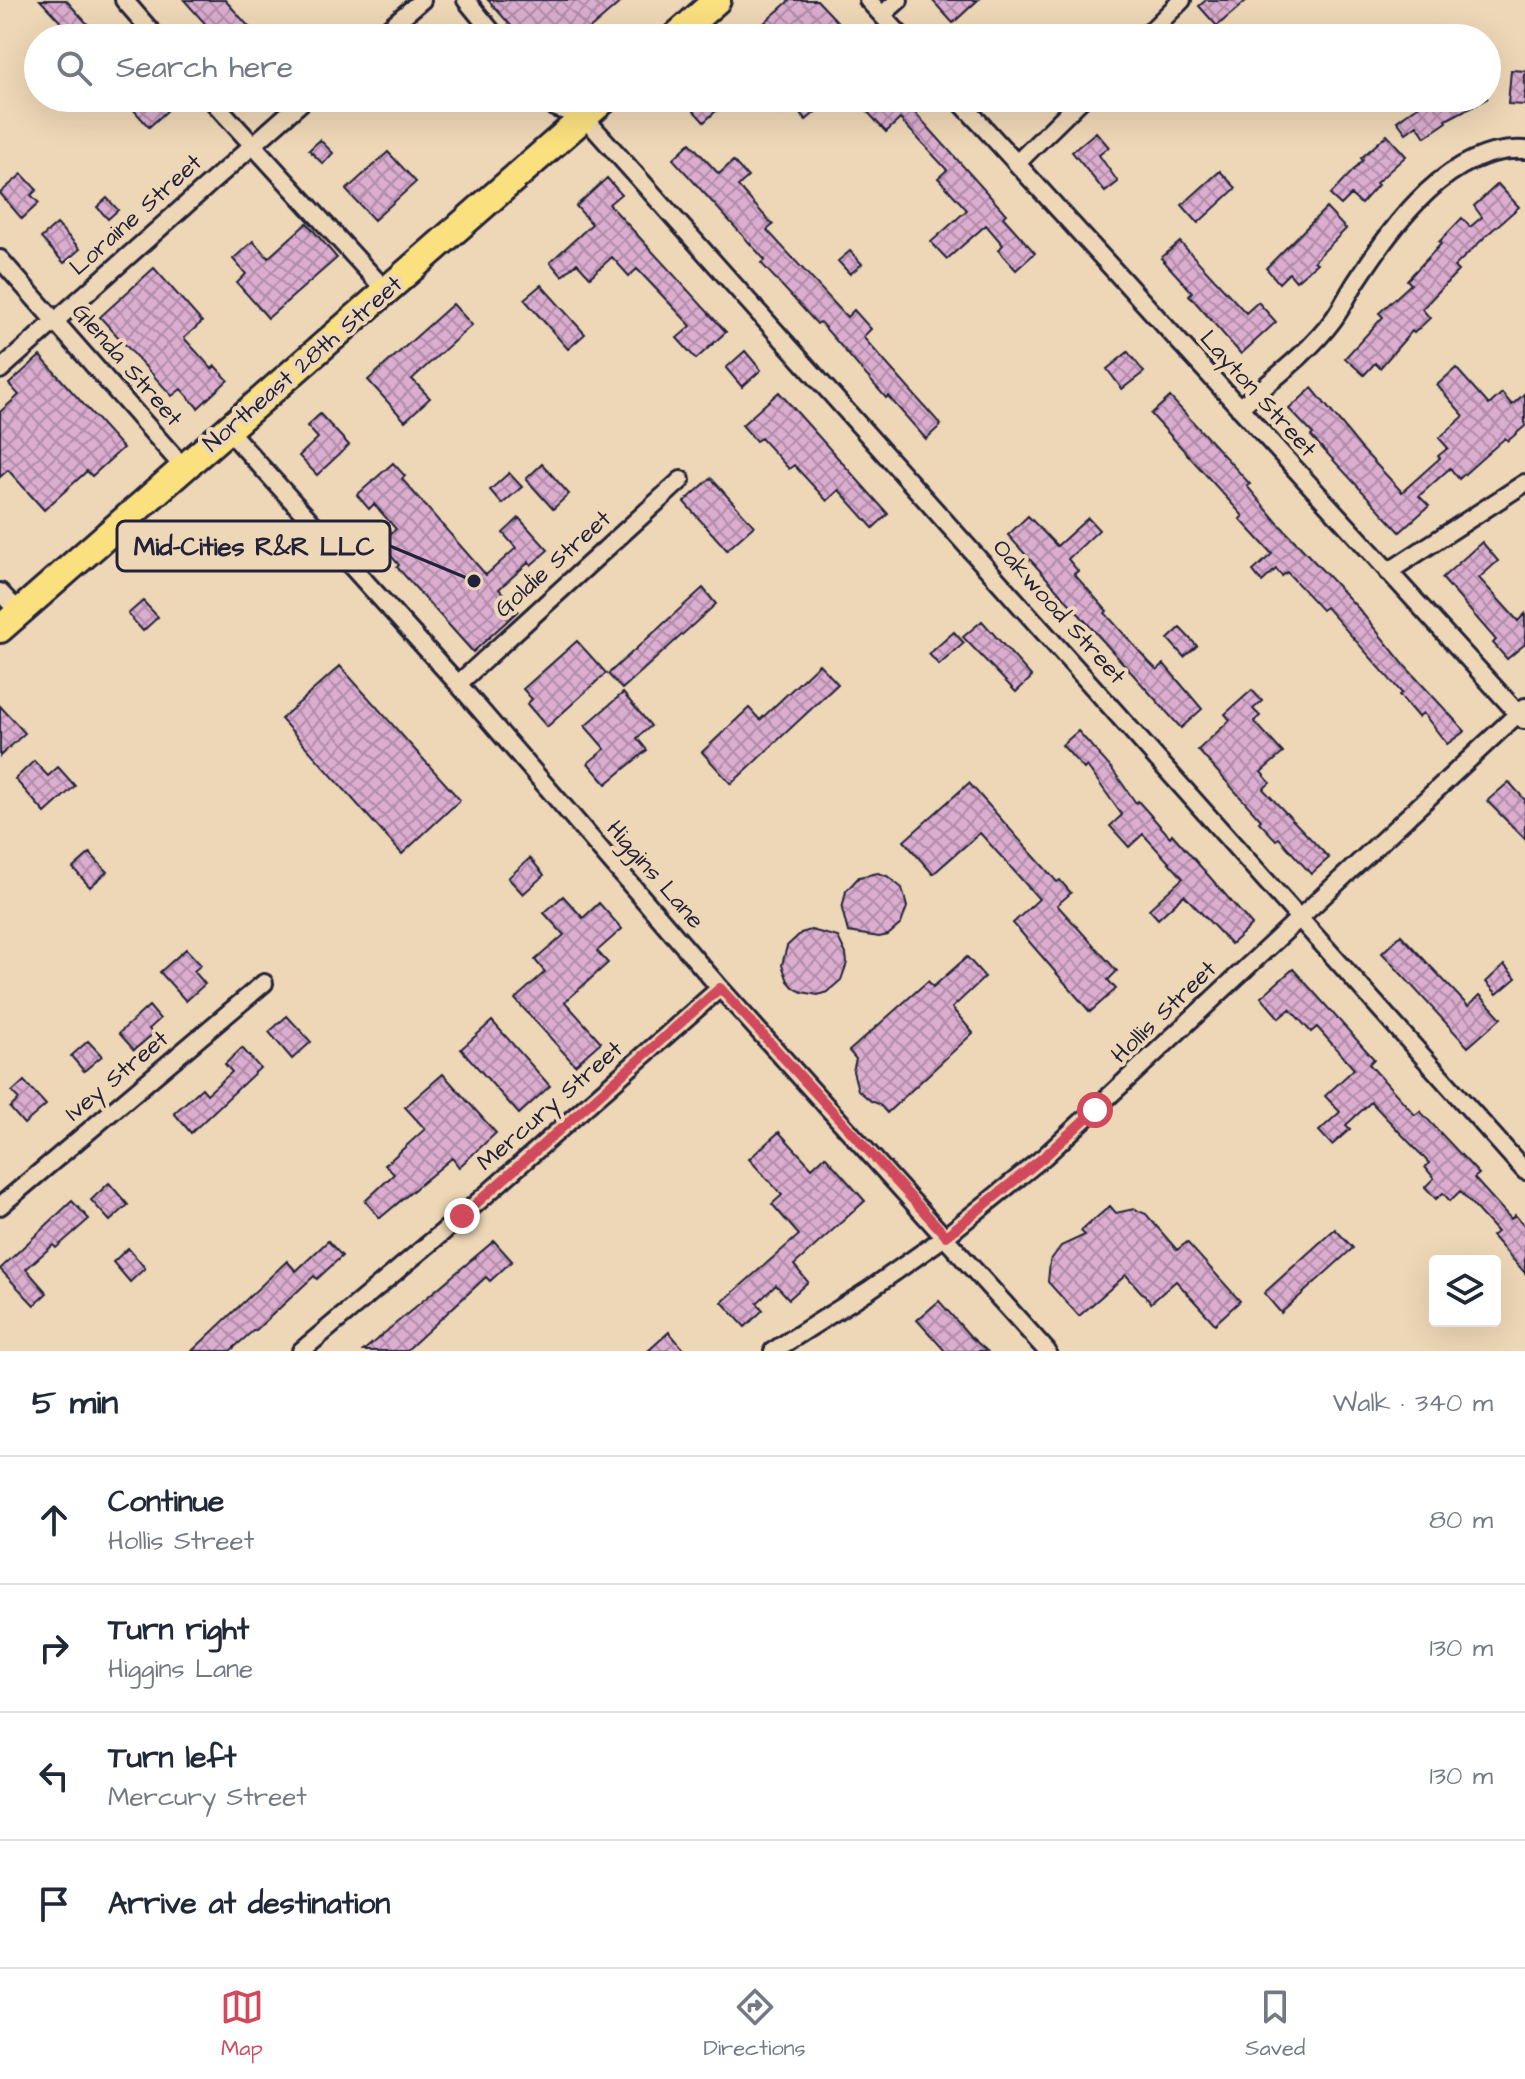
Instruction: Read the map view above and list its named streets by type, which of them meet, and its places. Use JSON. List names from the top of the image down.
{
  "streets": {
    "main road": ["Northeast 28th Street"],
    "street": [
      "Loraine Street",
      "Glenda Street",
      "Layton Street",
      "Goldie Street",
      "Oakwood Street",
      "Higgins Lane",
      "Hollis Street",
      "Ivey Street",
      "Mercury Street"
    ]
  },
  "crossings": [
    ["Loraine Street", "Glenda Street"],
    ["Northeast 28th Street", "Glenda Street"],
    ["Northeast 28th Street", "Oakwood Street"],
    ["Northeast 28th Street", "Higgins Lane"],
    ["Layton Street", "Hollis Street"],
    ["Goldie Street", "Higgins Lane"],
    ["Oakwood Street", "Hollis Street"],
    ["Higgins Lane", "Hollis Street"],
    ["Higgins Lane", "Mercury Street"]
  ],
  "places": ["Mid-Cities R&R LLC"],
  "page": {
    "search": "Search here",
    "heading": ["5 min", "Walk · 340 m"],
    "list": [
      ["Continue", "Hollis Street", "80 m"],
      ["Turn right", "Higgins Lane", "130 m"],
      ["Turn left", "Mercury Street", "130 m"],
      "Arrive at destination"
    ],
    "nav": ["Map", "Directions", "Saved"]
  }
}
